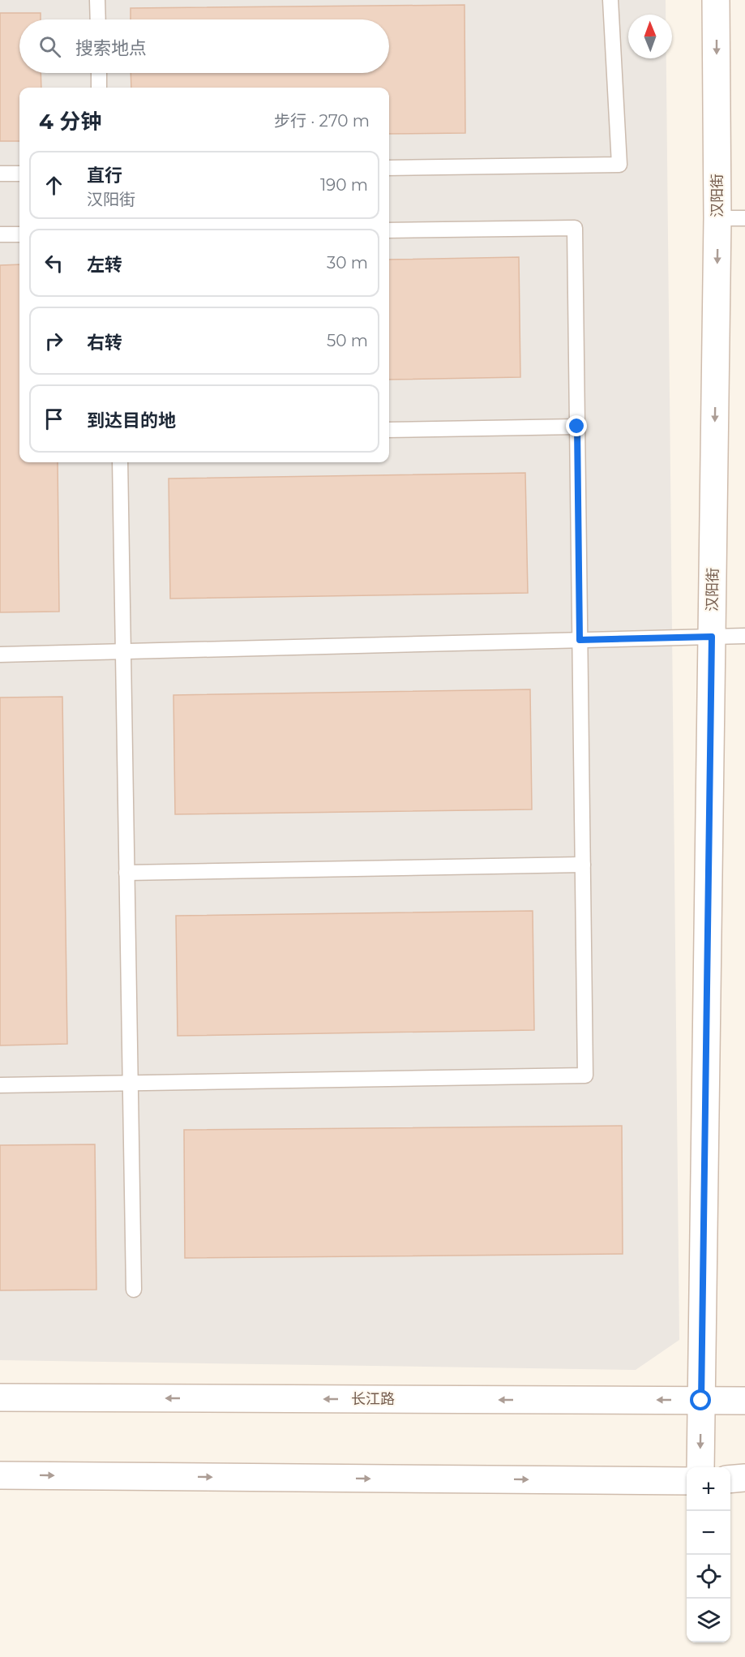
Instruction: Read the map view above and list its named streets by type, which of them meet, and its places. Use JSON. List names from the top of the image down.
{
  "streets": {
    "main road": ["汉阳街", "长江路"]
  },
  "crossings": [
    ["汉阳街", "长江路"]
  ],
  "one_way": ["汉阳街"],
  "north": "top",
  "page": {
    "search": "搜索地点",
    "heading": ["4 分钟", "步行 · 270 m"],
    "list": [
      ["直行", "汉阳街", "190 m"],
      ["左转", "30 m"],
      ["右转", "50 m"],
      "到达目的地"
    ],
    "map_buttons": ["+", "−"]
  }
}
